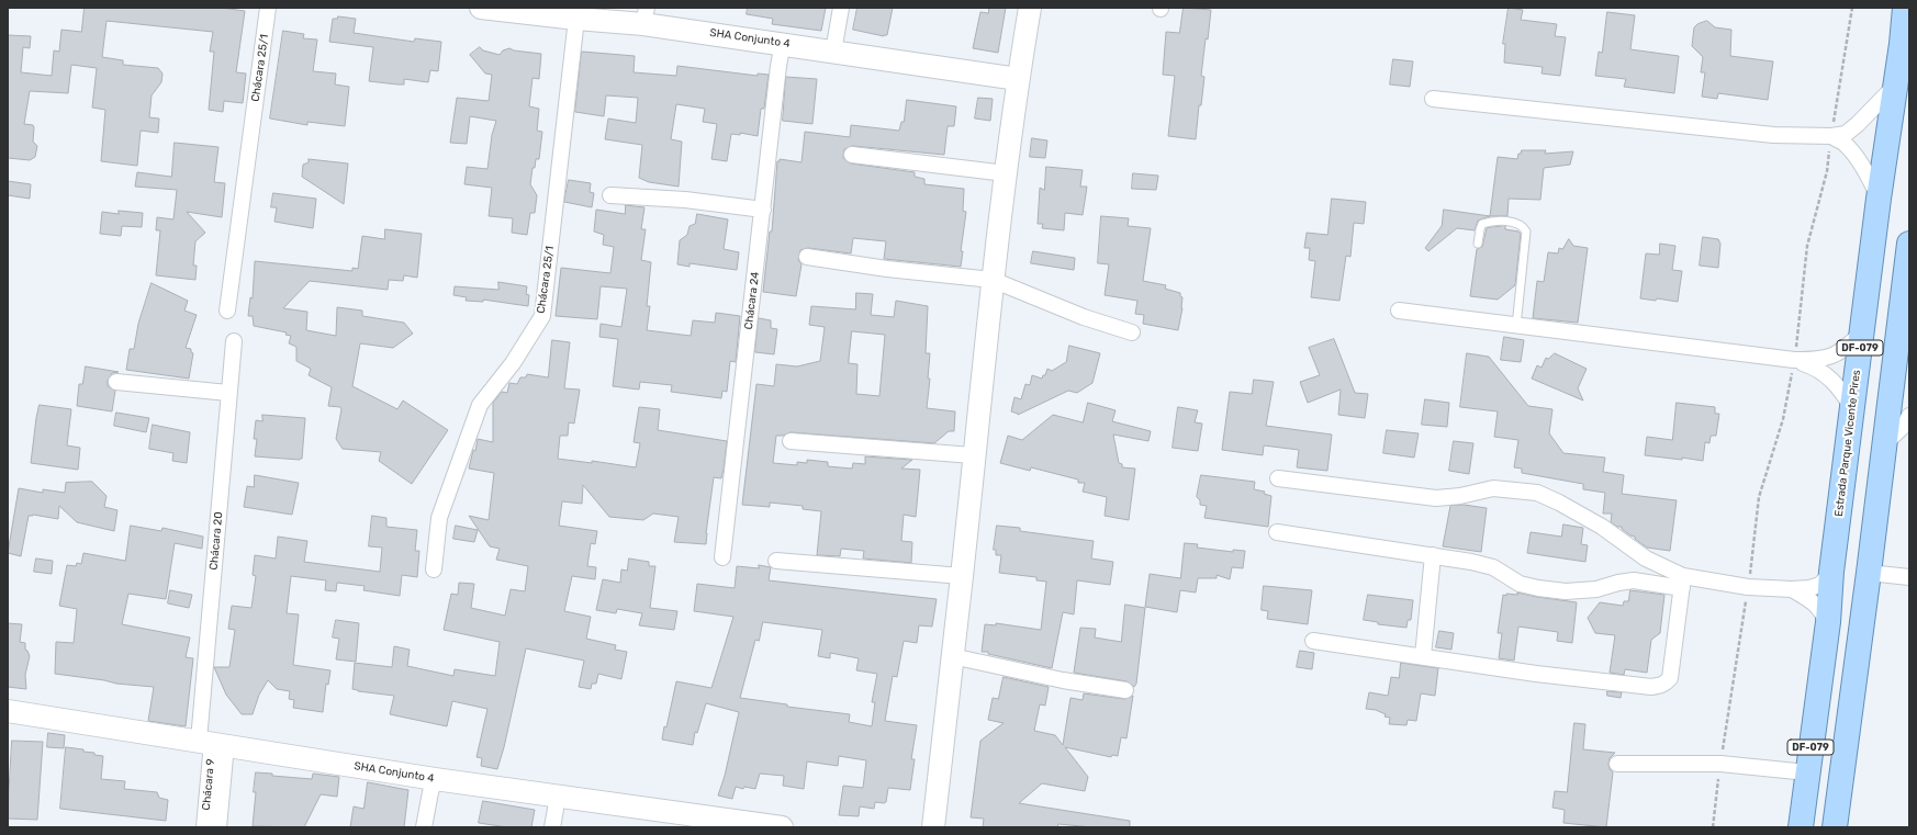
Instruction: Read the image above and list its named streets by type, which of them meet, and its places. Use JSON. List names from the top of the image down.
{
  "streets": {
    "main road": ["DF-079", "Estrada Parque Vicente Pires"],
    "street": [
      "SHA Conjunto 4",
      "Chácara 25/1",
      "Chácara 24",
      "Chácara 20",
      "Chácara 9"
    ]
  },
  "crossings": [
    ["SHA Conjunto 4", "Chácara 25/1"],
    ["SHA Conjunto 4", "Chácara 24"],
    ["SHA Conjunto 4", "Chácara 20"],
    ["SHA Conjunto 4", "Chácara 9"],
    ["Chácara 20", "Chácara 9"]
  ]
}
